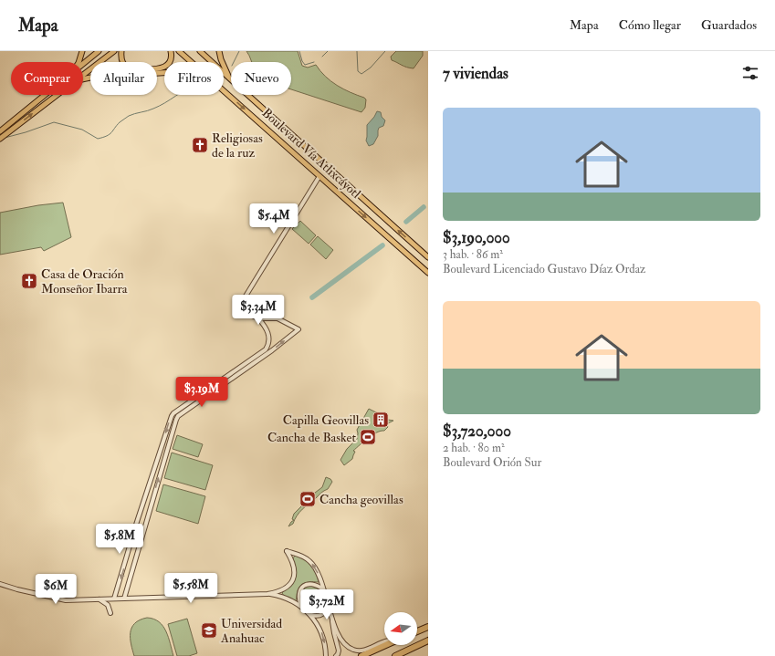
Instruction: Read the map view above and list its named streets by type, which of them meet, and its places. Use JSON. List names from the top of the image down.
{
  "streets": {
    "main road": ["Boulevard Vía Atlixcáyotl"]
  },
  "places": {
    "church": ["Religiosas de la ruz", "Casa de Oración Monseñor Ibarra"],
    "building": ["Capilla Geovillas"],
    "sports": ["Cancha de Basket", "Cancha geovillas"],
    "school or university": ["Universidad Anahuac"]
  },
  "north": "left",
  "page": {
    "header": "Mapa",
    "nav": ["Mapa", "Cómo llegar", "Guardados"],
    "heading": "7 viviendas",
    "chip": [
      "Comprar",
      "Alquilar",
      "Filtros",
      "Nuevo"
    ],
    "list": [
      {
        "name": "$3,190,000",
        "note": "3 hab. · 86 m² · Boulevard Licenciado Gustavo Díaz Ordaz"
      },
      {
        "name": "$3,720,000",
        "note": "2 hab. · 80 m² · Boulevard Orión Sur"
      }
    ],
    "price": [
      "$5.4M",
      "$3.34M",
      "$3.19M",
      "$5.8M",
      "$5.58M",
      "$6M",
      "$3.72M"
    ]
  }
}
